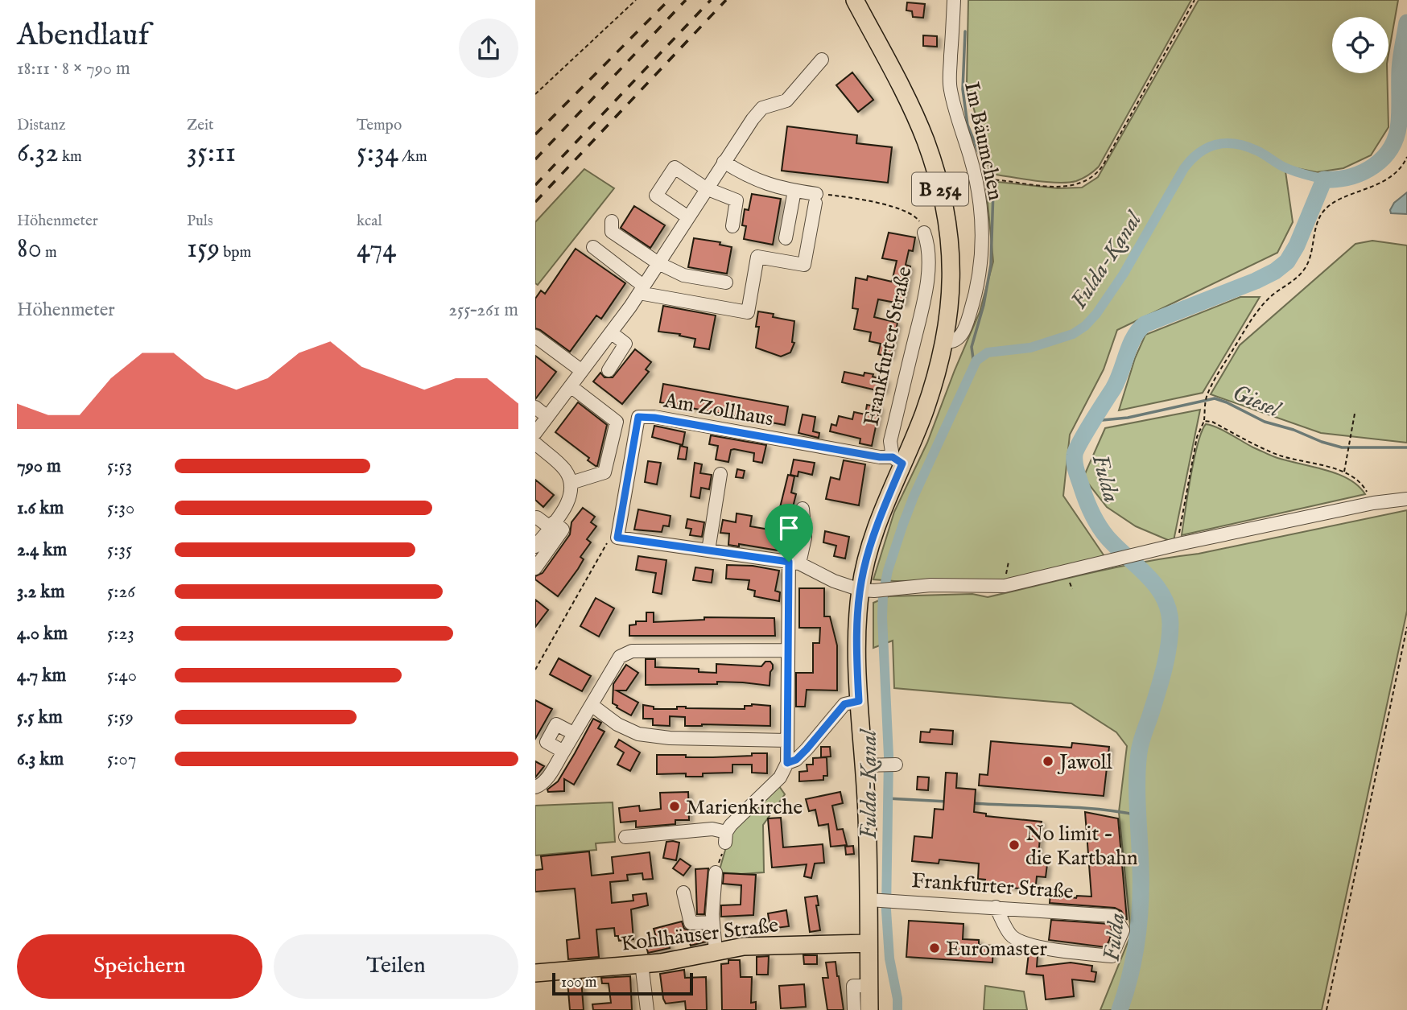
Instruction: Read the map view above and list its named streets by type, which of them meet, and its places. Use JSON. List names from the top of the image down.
{
  "streets": {
    "main road": ["B 254", "Frankfurter Straße", "Kohlhäuser Straße"],
    "street": ["Im Bäumchen", "Am Zollhaus"]
  },
  "crossings": [
    ["Im Bäumchen", "B 254"],
    ["Im Bäumchen", "Frankfurter Straße"],
    ["B 254", "Frankfurter Straße"],
    ["Frankfurter Straße", "Am Zollhaus"],
    ["Frankfurter Straße", "Kohlhäuser Straße"]
  ],
  "water": ["Fulda-Kanal", "Giesel", "Fulda"],
  "places": [
    "Jawoll",
    "Marienkirche",
    "No limit - die Kartbahn",
    "Euromaster"
  ],
  "scale_bar": "100 m",
  "page": {
    "heading": ["Abendlauf", "18:11 · 8 × 790 m"],
    "stats": [
      ["Distanz", "6.32 km"],
      ["Zeit", "35:11"],
      ["Tempo", "5:34 /km"],
      ["Höhenmeter", "80 m"],
      ["Puls", "159 bpm"],
      ["kcal", "474"]
    ],
    "chart": ["Höhenmeter", "255–261 m"],
    "list": [
      {
        "name": "790 m",
        "note": "5:53"
      },
      {
        "name": "1.6 km",
        "note": "5:30"
      },
      {
        "name": "2.4 km",
        "note": "5:35"
      },
      {
        "name": "3.2 km",
        "note": "5:26"
      },
      {
        "name": "4.0 km",
        "note": "5:23"
      },
      {
        "name": "4.7 km",
        "note": "5:40"
      },
      {
        "name": "5.5 km",
        "note": "5:59"
      },
      {
        "name": "6.3 km",
        "note": "5:07"
      }
    ],
    "buttons": ["Speichern", "Teilen"],
    "scale": "100 m"
  }
}
